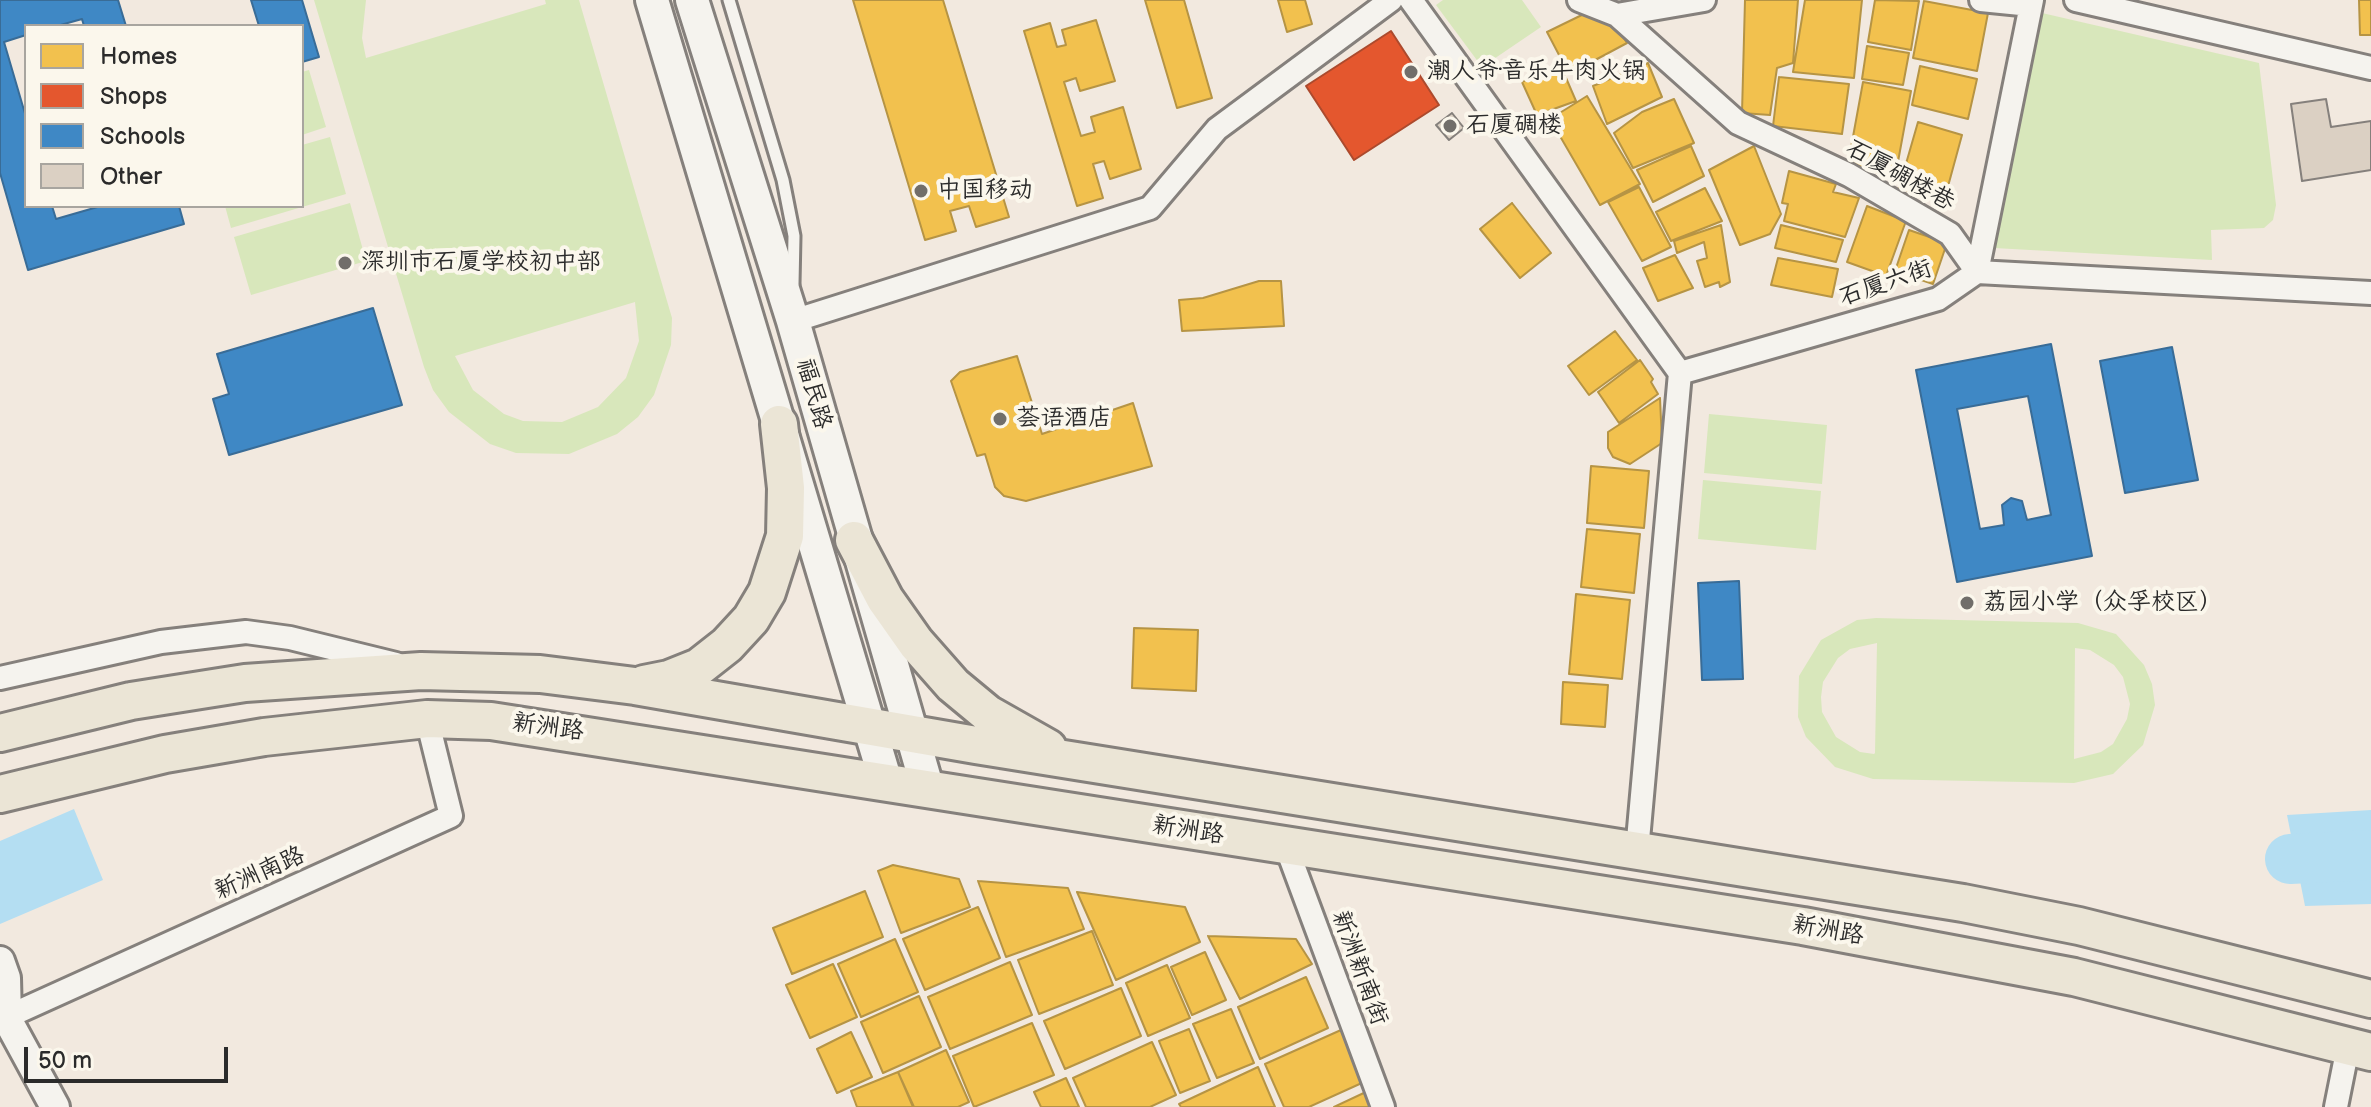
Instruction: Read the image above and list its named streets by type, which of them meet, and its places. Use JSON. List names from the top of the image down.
{
  "streets": {
    "main road": ["福民路", "新洲路"],
    "street": [
      "石厦碉楼巷",
      "石厦六街",
      "新洲南路",
      "新洲新南街"
    ]
  },
  "crossings": [
    ["石厦碉楼巷", "石厦六街"],
    ["福民路", "新洲路"],
    ["新洲路", "新洲南路"],
    ["新洲路", "新洲新南街"]
  ],
  "places": [
    "潮人爷·音乐牛肉火锅",
    "石厦碉楼",
    "中国移动",
    "深圳市石厦学校初中部",
    "荟语酒店",
    "荔园小学（众孚校区）"
  ],
  "legend": [
    "Homes",
    "Shops",
    "Schools",
    "Other"
  ],
  "scale_bar": "50 m"
}
